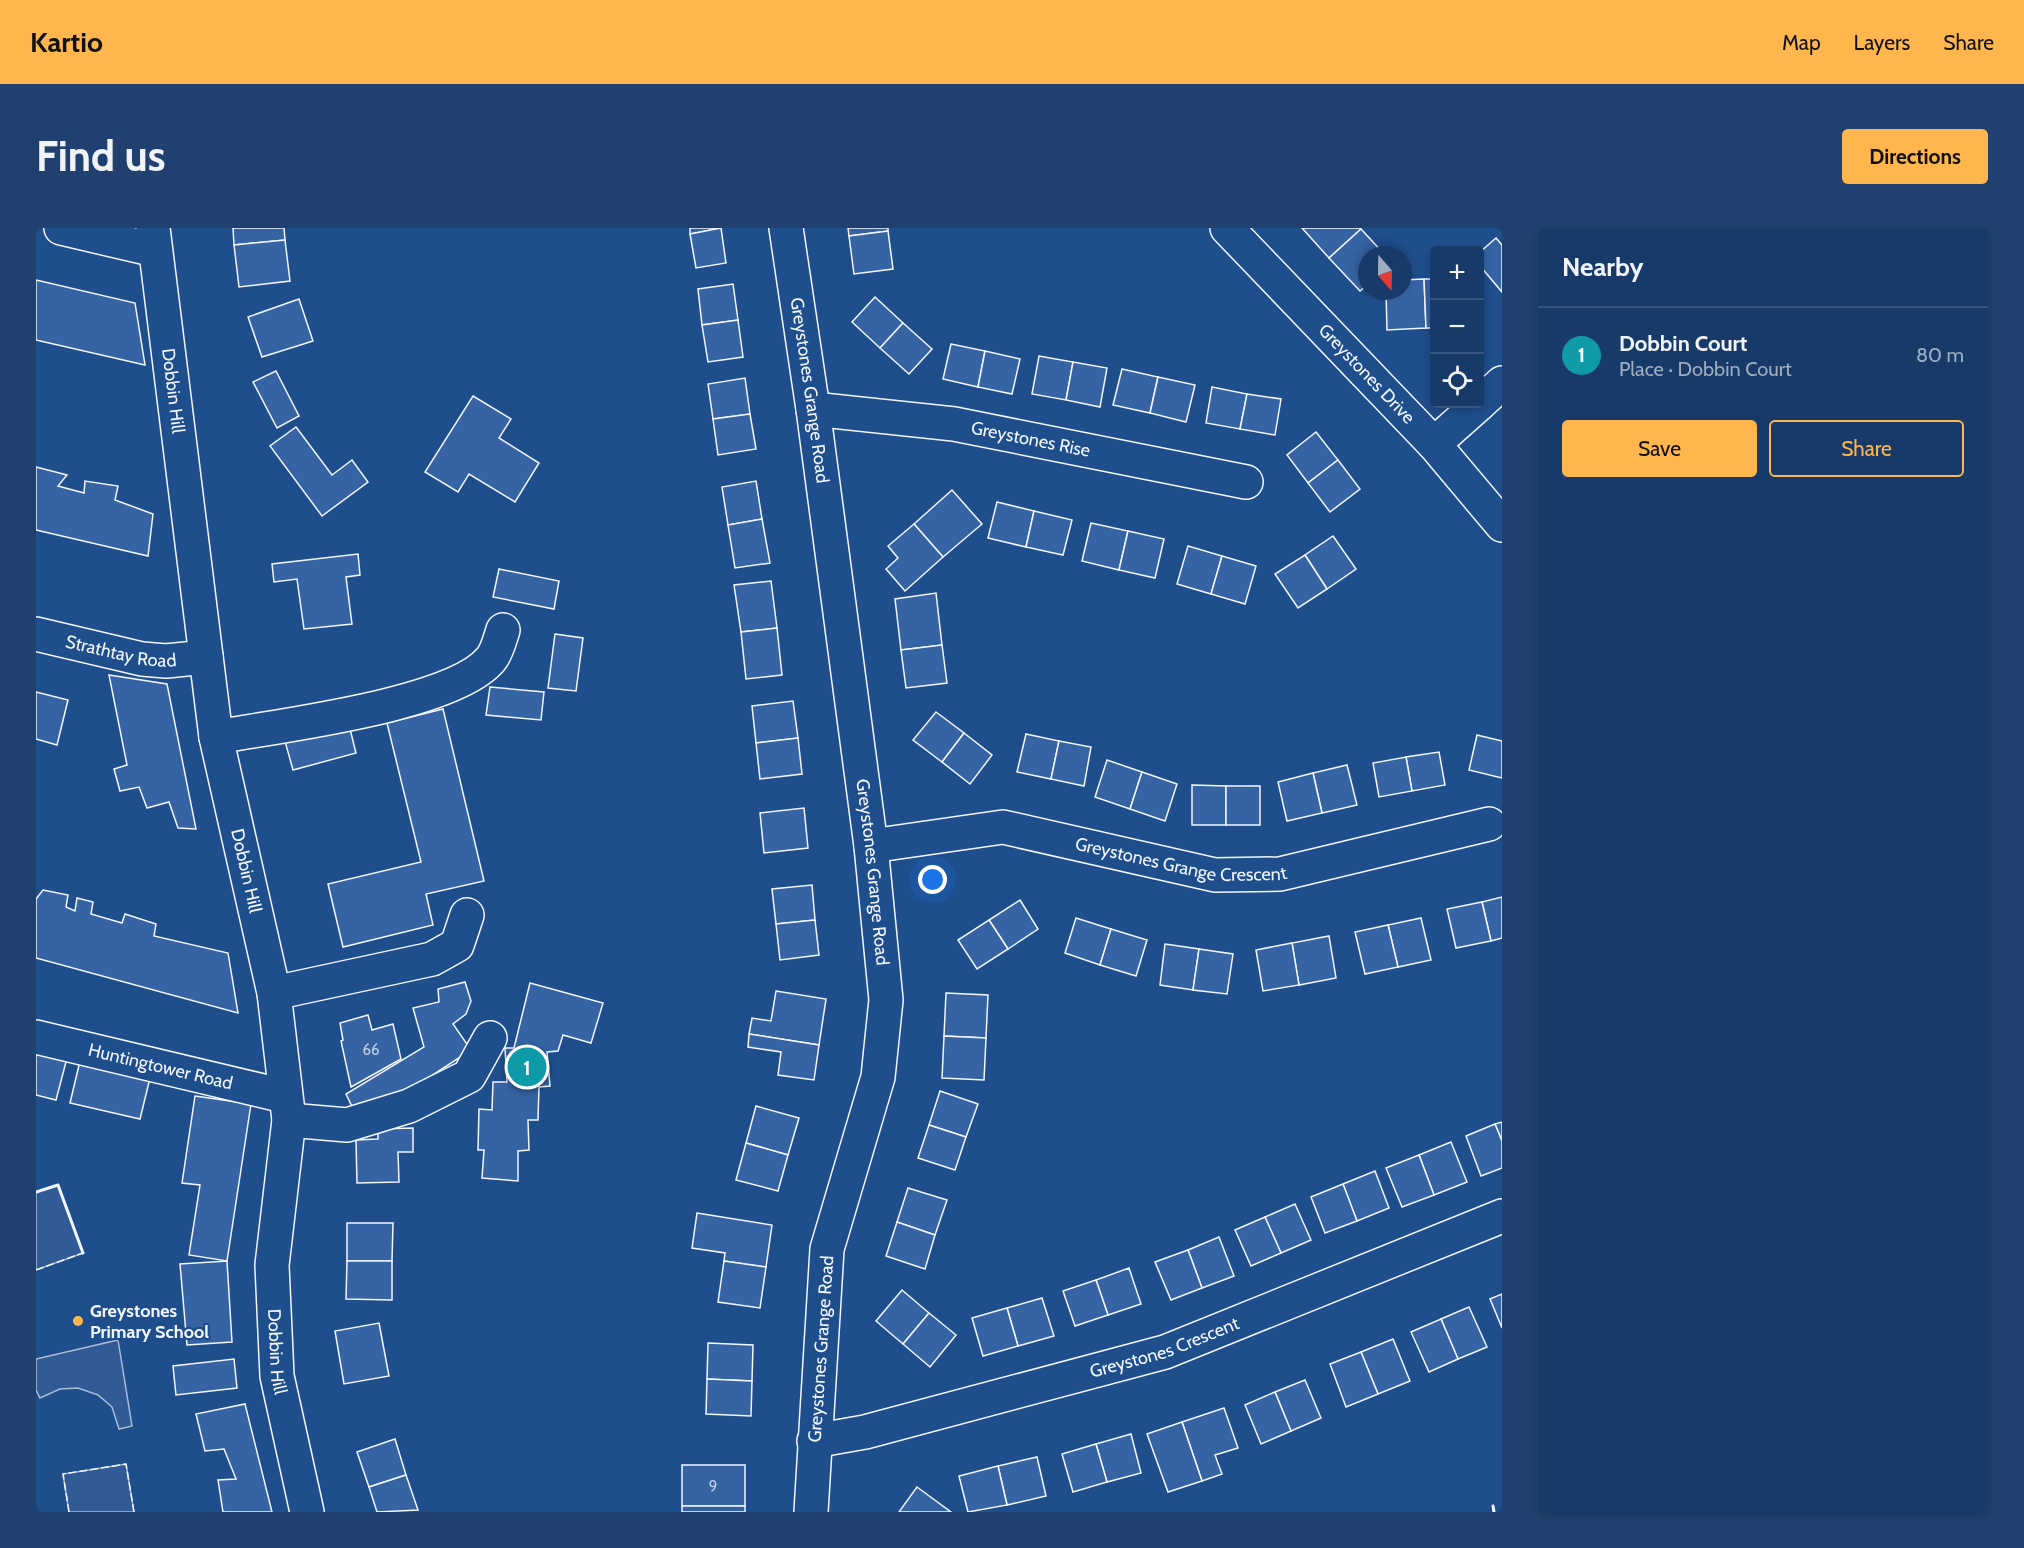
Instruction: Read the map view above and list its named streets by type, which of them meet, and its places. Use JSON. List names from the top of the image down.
{
  "streets": {
    "street": [
      "Greystones Drive",
      "Greystones Grange Road",
      "Dobbin Hill",
      "Greystones Rise",
      "Strathtay Road",
      "Greystones Grange Crescent",
      "Huntingtower Road",
      "Greystones Crescent"
    ]
  },
  "crossings": [
    ["Greystones Grange Road", "Greystones Rise"],
    ["Greystones Grange Road", "Greystones Grange Crescent"],
    ["Greystones Grange Road", "Greystones Crescent"],
    ["Dobbin Hill", "Strathtay Road"],
    ["Dobbin Hill", "Huntingtower Road"]
  ],
  "places": ["Greystones Primary School"],
  "house_numbers": ["66", "9"],
  "north": "bottom",
  "page": {
    "header": "Kartio",
    "nav": ["Map", "Layers", "Share"],
    "buttons": [
      "Directions",
      ["Save", "Share"]
    ],
    "title": "Find us",
    "heading": "Nearby",
    "map_buttons": ["+", "−"],
    "list": [
      {
        "mark": "1",
        "name": "Dobbin Court",
        "note": "Place · Dobbin Court",
        "value": "80 m"
      }
    ],
    "pins": "1"
  }
}
